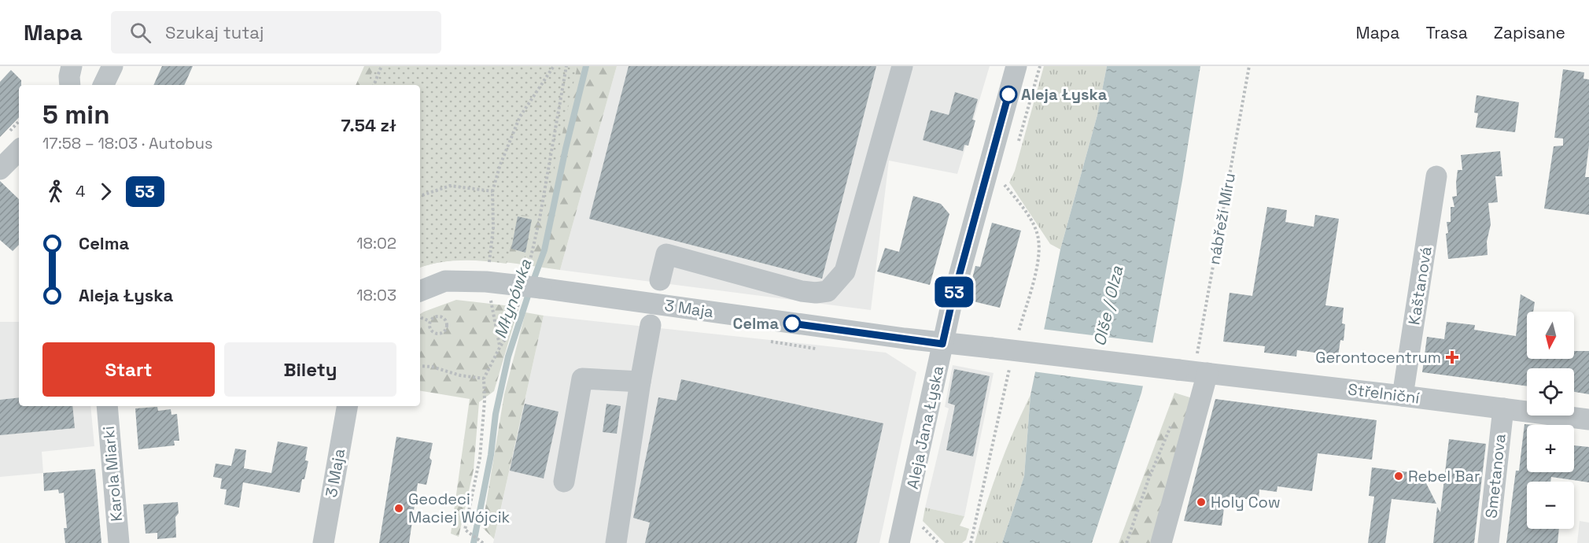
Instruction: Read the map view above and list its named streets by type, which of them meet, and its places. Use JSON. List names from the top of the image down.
{
  "streets": {
    "street": [
      "Kaštanová",
      "3 Maja",
      "Střelniční",
      "Aleja Jana Łyska",
      "Karola Miarki",
      "Smetanova"
    ],
    "path": ["nábřeží Míru"]
  },
  "crossings": [
    ["nábřeží Míru", "Střelniční"],
    ["Kaštanová", "Střelniční"],
    ["3 Maja", "Střelniční"],
    ["3 Maja", "Aleja Jana Łyska"],
    ["Střelniční", "Smetanova"]
  ],
  "water": ["Młynówka", "Olše / Olza"],
  "places": {
    "other": [
      "Aleja Łyska",
      "Celma",
      "Rebel Bar",
      "Holy Cow",
      "Geodeci Maciej Wójcik"
    ],
    "health": ["Gerontocentrum"]
  },
  "lines": ["bus line 53"],
  "north": "bottom",
  "page": {
    "header": "Mapa",
    "search": "Szukaj tutaj",
    "nav": ["Mapa", "Trasa", "Zapisane"],
    "on_map": "53",
    "heading": ["5 min", "17:58 – 18:03 · Autobus", "7.54 zł"],
    "legs": ["4", "53"],
    "list": [
      {
        "name": "Celma",
        "value": "18:02"
      },
      {
        "name": "Aleja Łyska",
        "value": "18:03"
      }
    ],
    "map_buttons": ["+", "−"],
    "buttons": ["Start", "Bilety"]
  }
}
